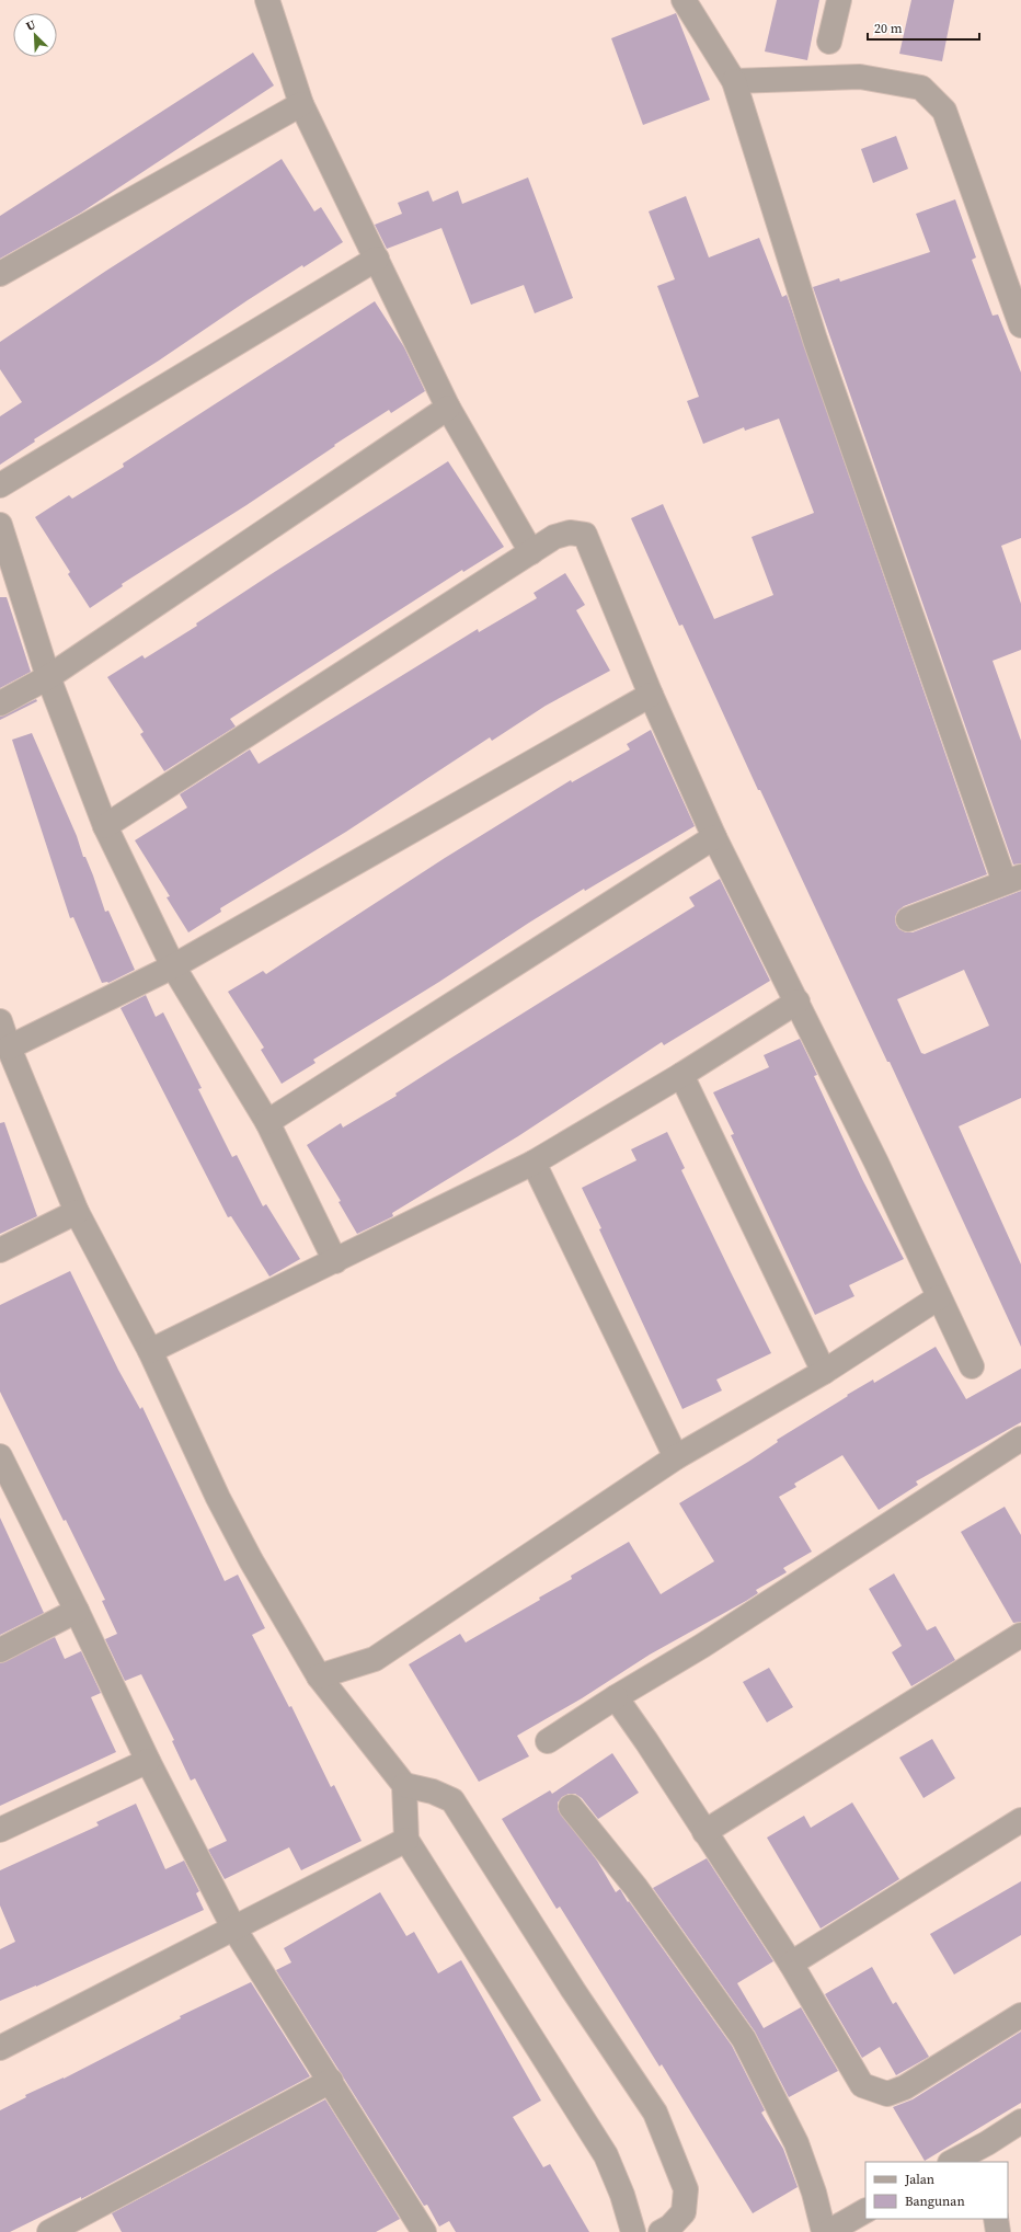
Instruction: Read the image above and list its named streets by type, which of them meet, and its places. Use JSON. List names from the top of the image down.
{
  "legend": ["Jalan", "Bangunan"],
  "scale_bar": "20 m",
  "north": "top left"
}
